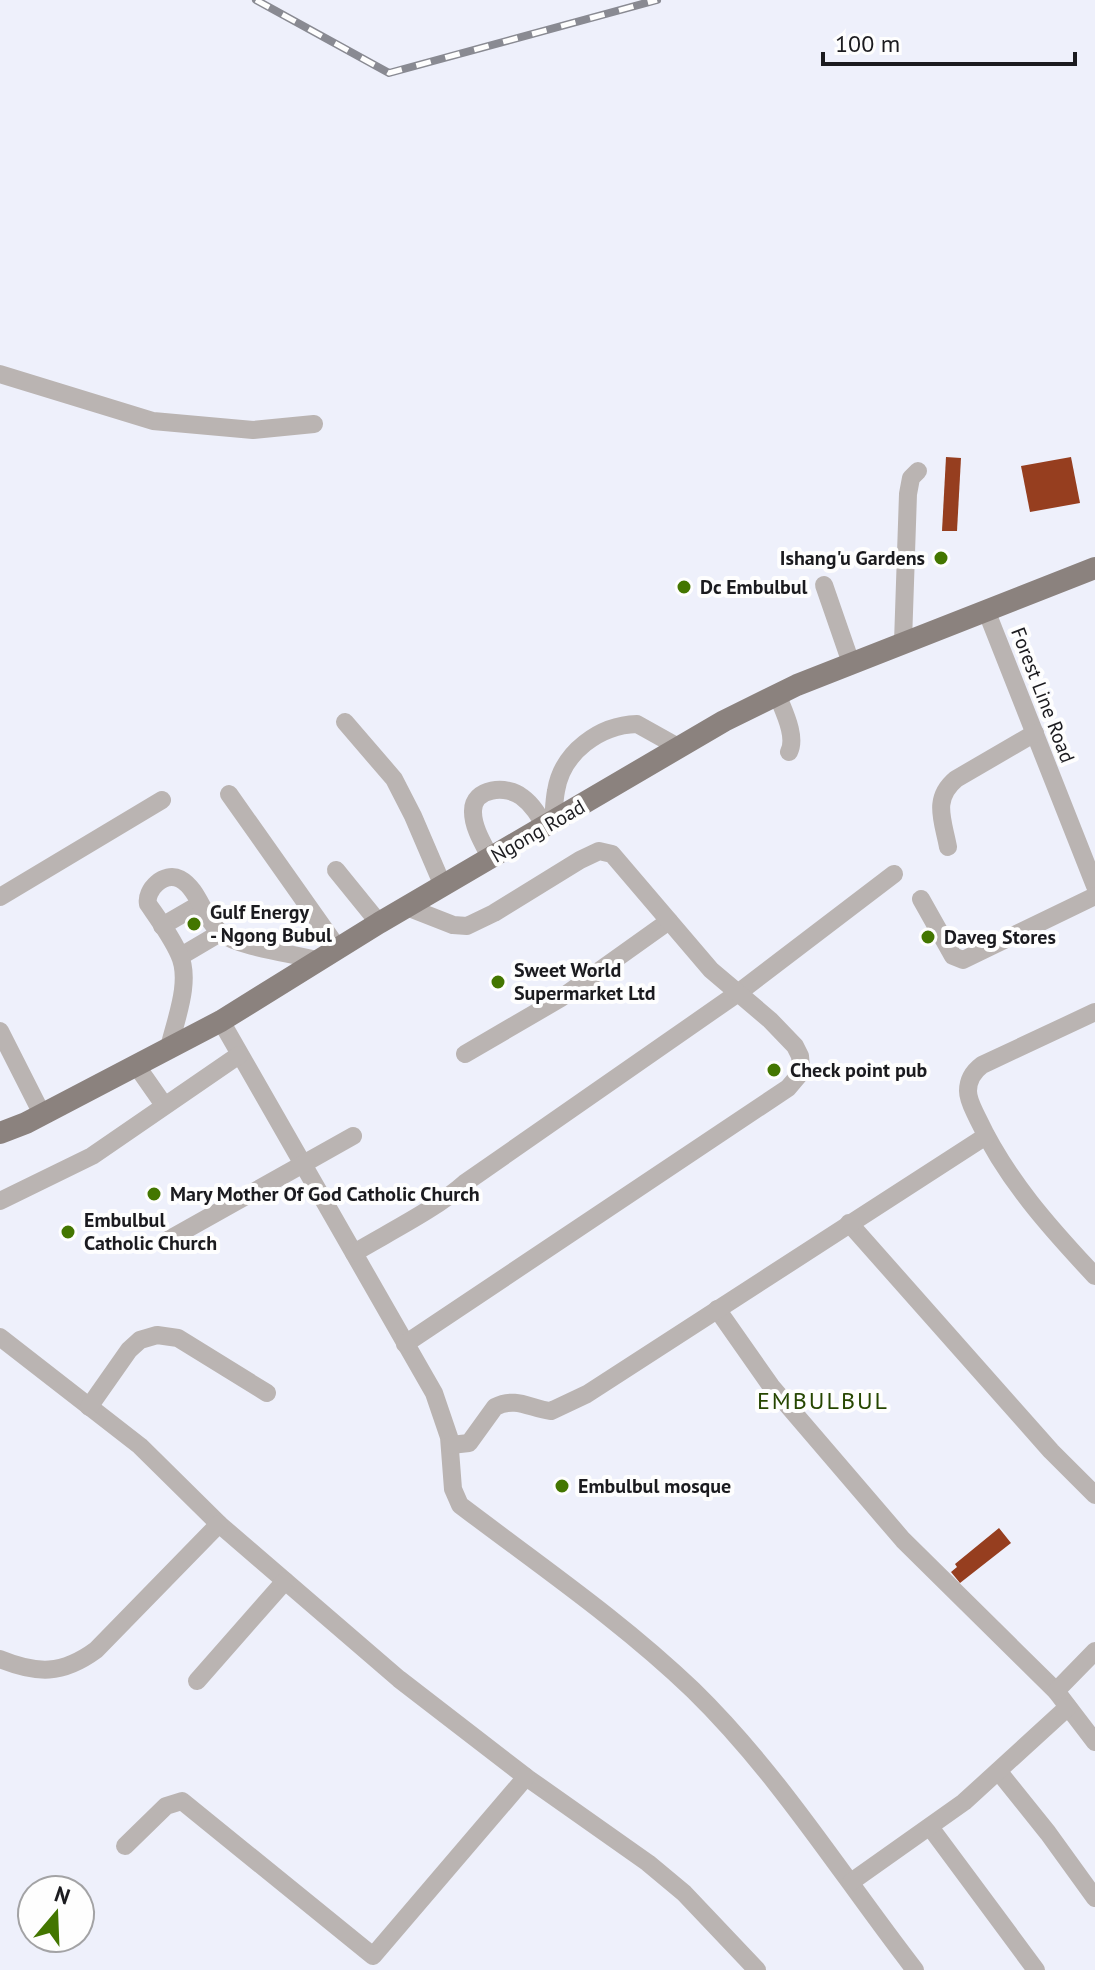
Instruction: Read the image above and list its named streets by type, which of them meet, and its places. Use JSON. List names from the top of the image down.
{
  "streets": {
    "main road": ["Ngong Road"],
    "street": ["Forest Line Road"]
  },
  "crossings": [
    ["Forest Line Road", "Ngong Road"]
  ],
  "districts": ["EMBULBUL"],
  "places": [
    "Ishang'u Gardens",
    "Dc Embulbul",
    "Gulf Energy - Ngong Bubul",
    "Daveg Stores",
    "Sweet World Supermarket Ltd",
    "Check point pub",
    "Mary Mother Of God Catholic Church",
    "Embulbul Catholic Church",
    "Embulbul mosque"
  ],
  "scale_bar": "100 m",
  "north": "top"
}
